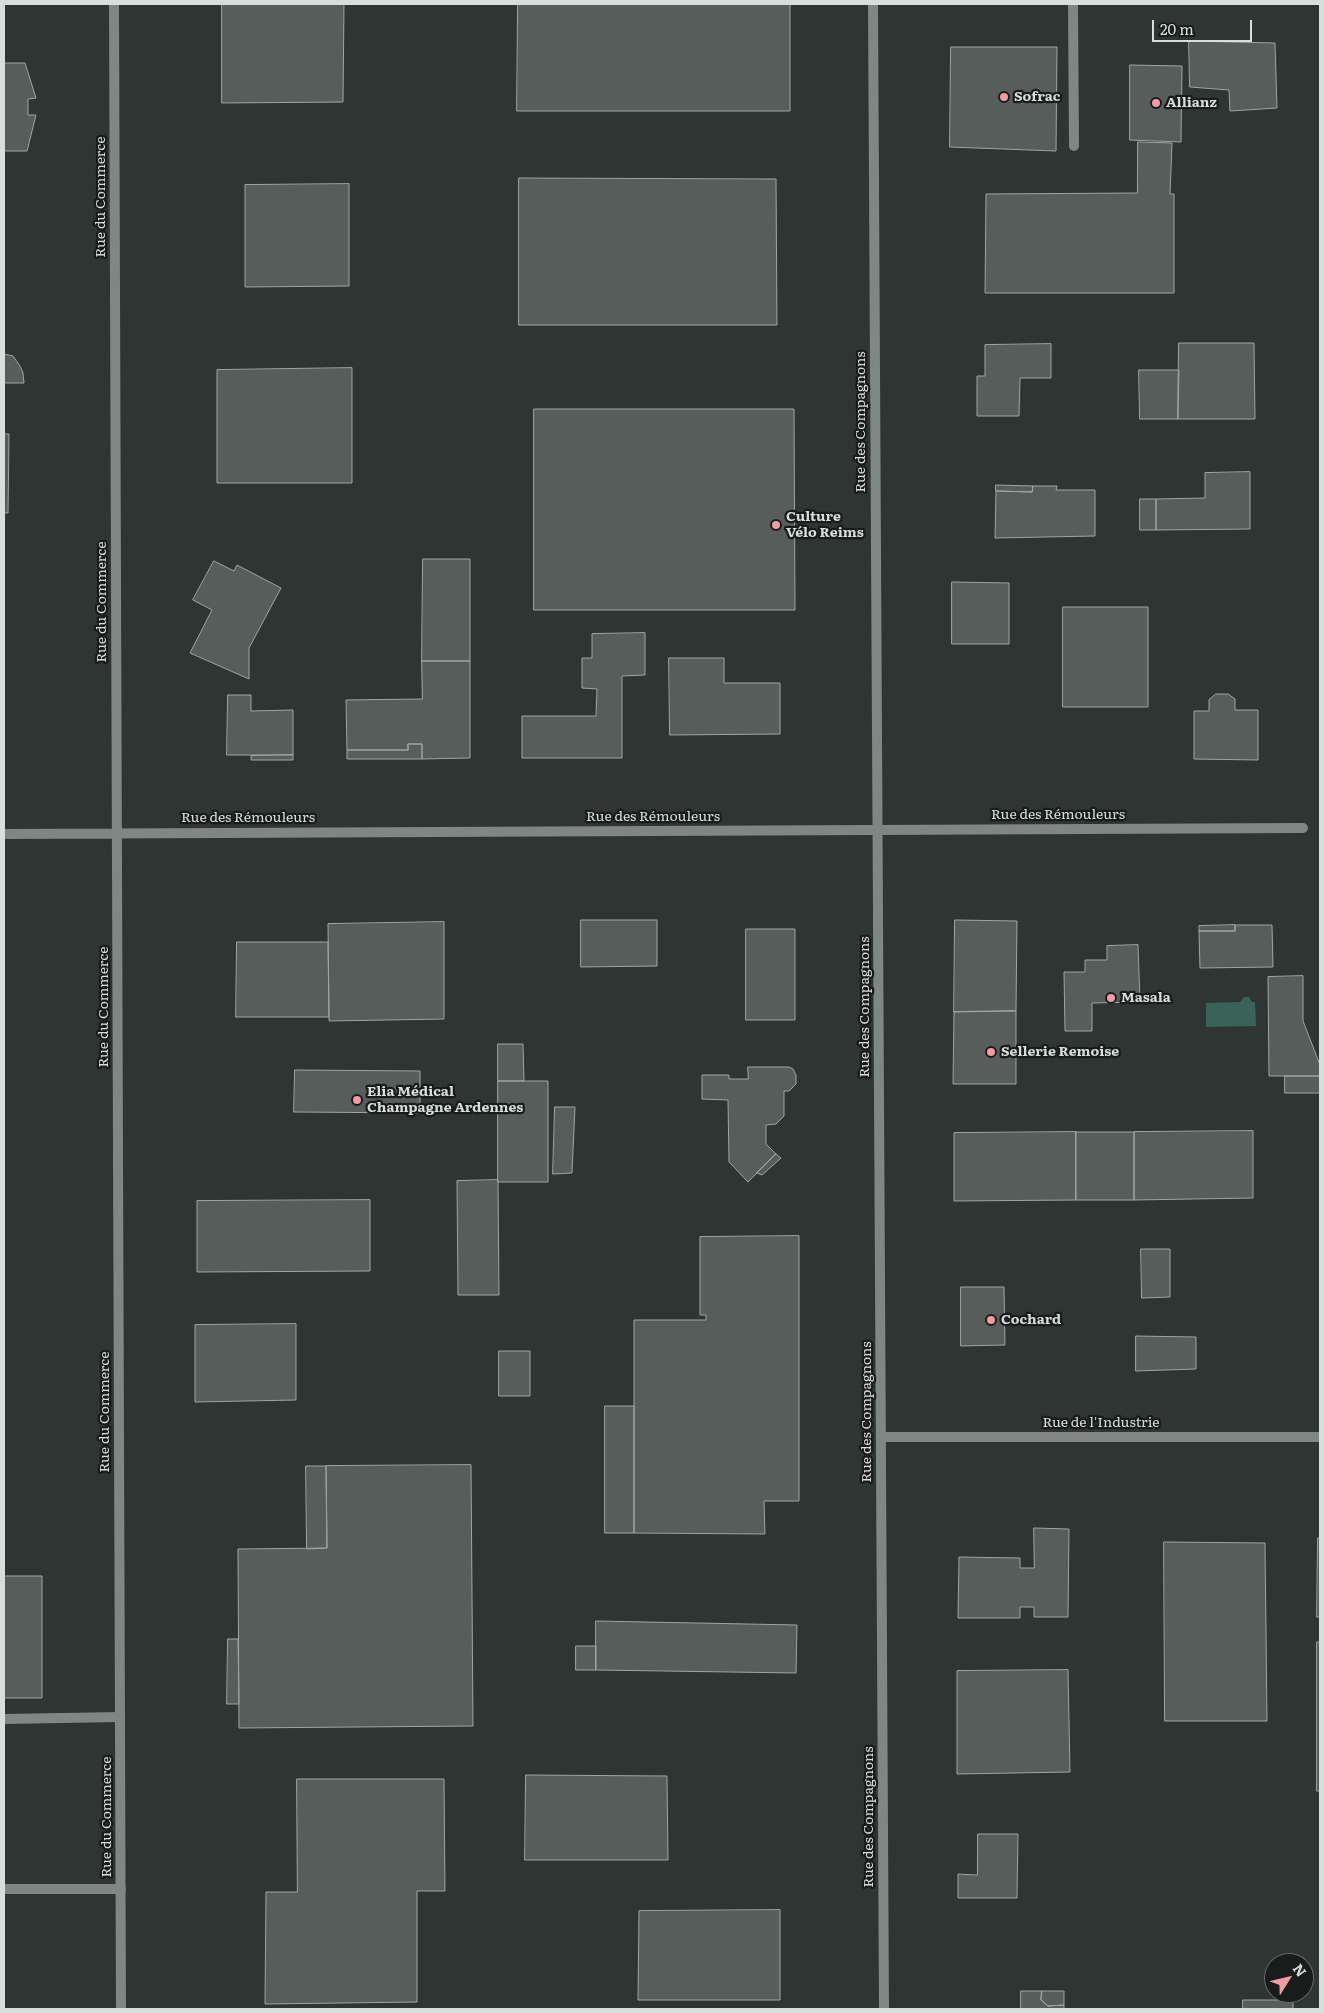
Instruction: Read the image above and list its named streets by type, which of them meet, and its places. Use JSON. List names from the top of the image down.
{
  "streets": {
    "street": [
      "Rue du Commerce",
      "Rue des Compagnons",
      "Rue des Rémouleurs",
      "Rue de l'Industrie"
    ]
  },
  "crossings": [
    ["Rue du Commerce", "Rue des Rémouleurs"],
    ["Rue des Compagnons", "Rue des Rémouleurs"],
    ["Rue des Compagnons", "Rue de l'Industrie"]
  ],
  "places": [
    "Sofrac",
    "Allianz",
    "Culture Vélo Reims",
    "Masala",
    "Sellerie Remoise",
    "Elia Médical Champagne Ardennes",
    "Cochard"
  ],
  "scale_bar": "20 m",
  "north": "top right"
}
